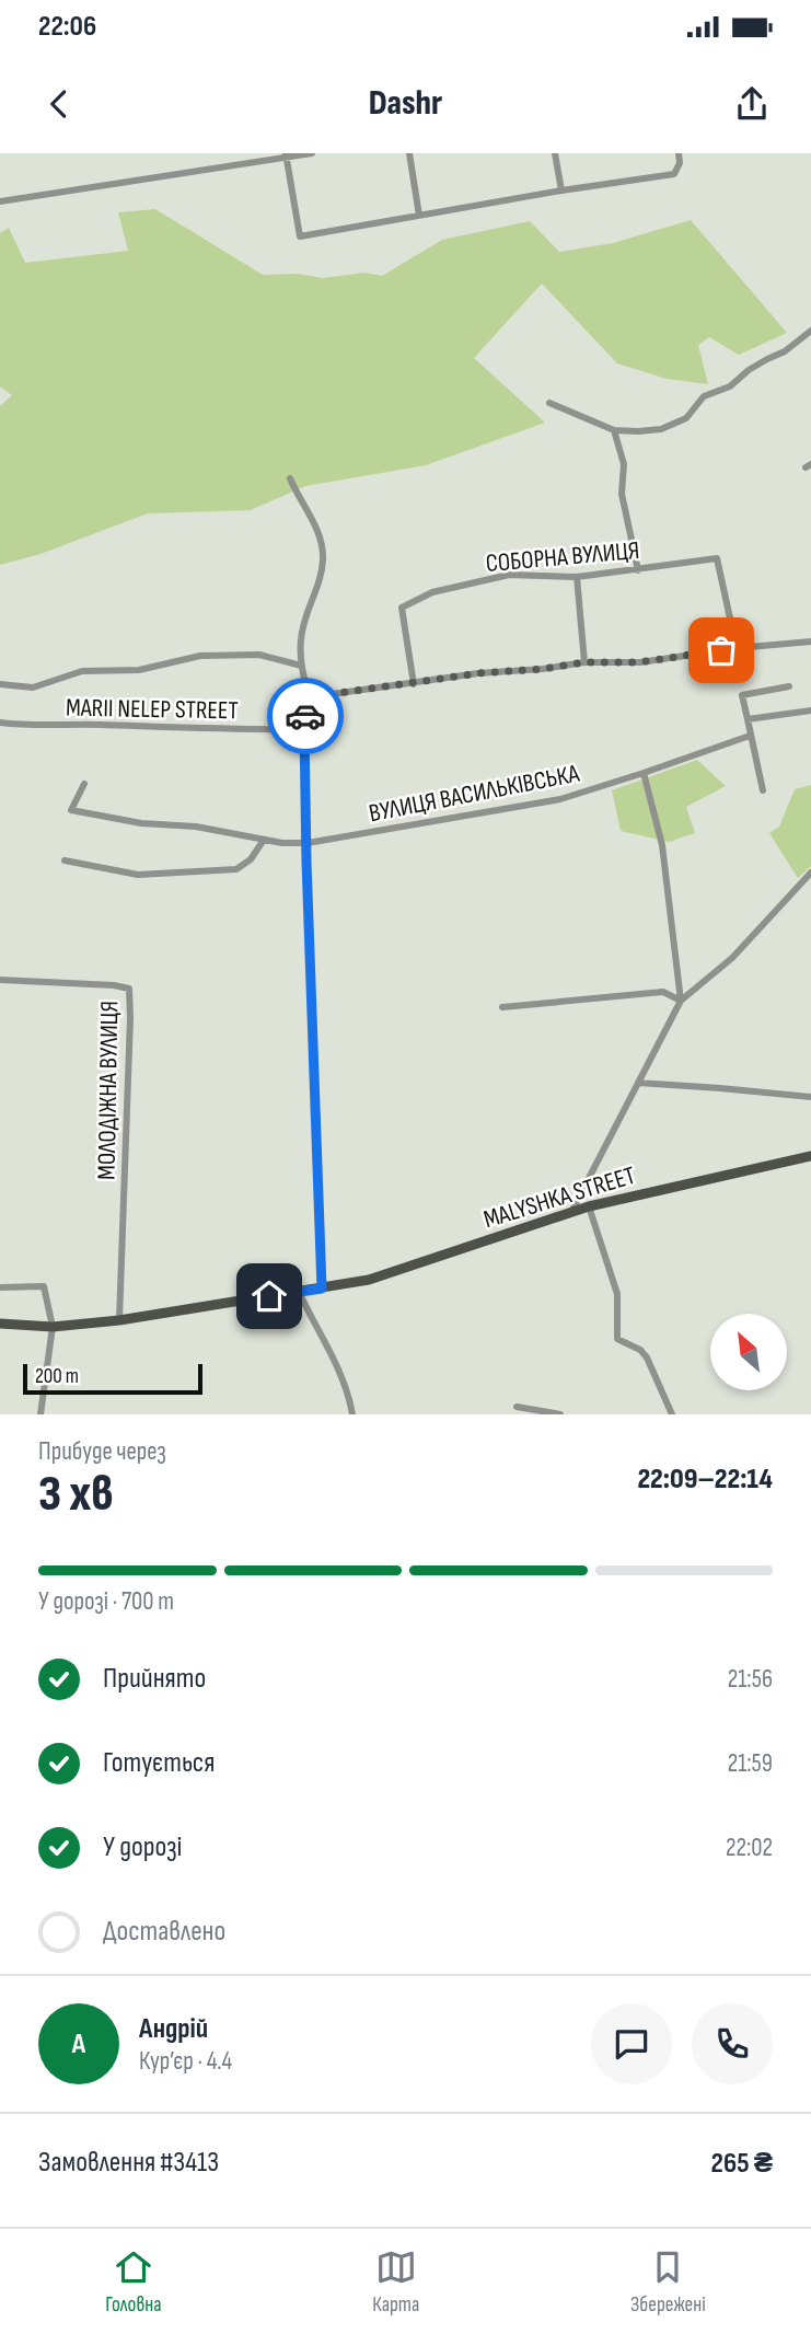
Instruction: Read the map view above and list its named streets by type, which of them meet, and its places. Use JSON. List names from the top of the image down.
{
  "streets": {
    "main road": ["MALYSHKA STREET"],
    "street": [
      "СОБОРНА ВУЛИЦЯ",
      "MARII NELEP STREET",
      "ВУЛИЦЯ ВАСИЛЬКІВСЬКА",
      "МОЛОДІЖНА ВУЛИЦЯ"
    ]
  },
  "crossings": [
    ["МОЛОДІЖНА ВУЛИЦЯ", "MALYSHKA STREET"]
  ],
  "scale_bar": "200 m",
  "north": "top left",
  "page": {
    "status": "22:06",
    "header": "Dashr",
    "scale": "200 m",
    "heading": ["3 хв", "Прибуде через", "22:09–22:14"],
    "panel": [
      "Андрій",
      "Кур’єр · 4.4",
      "Замовлення #3413",
      "265 ₴"
    ],
    "bar": "У дорозі · 700 m",
    "list": [
      ["Прийнято", "21:56"],
      ["Готується", "21:59"],
      ["У дорозі", "22:02"],
      "Доставлено"
    ],
    "round": "А",
    "tabs": ["Головна", "Карта", "Збережені"]
  }
}
